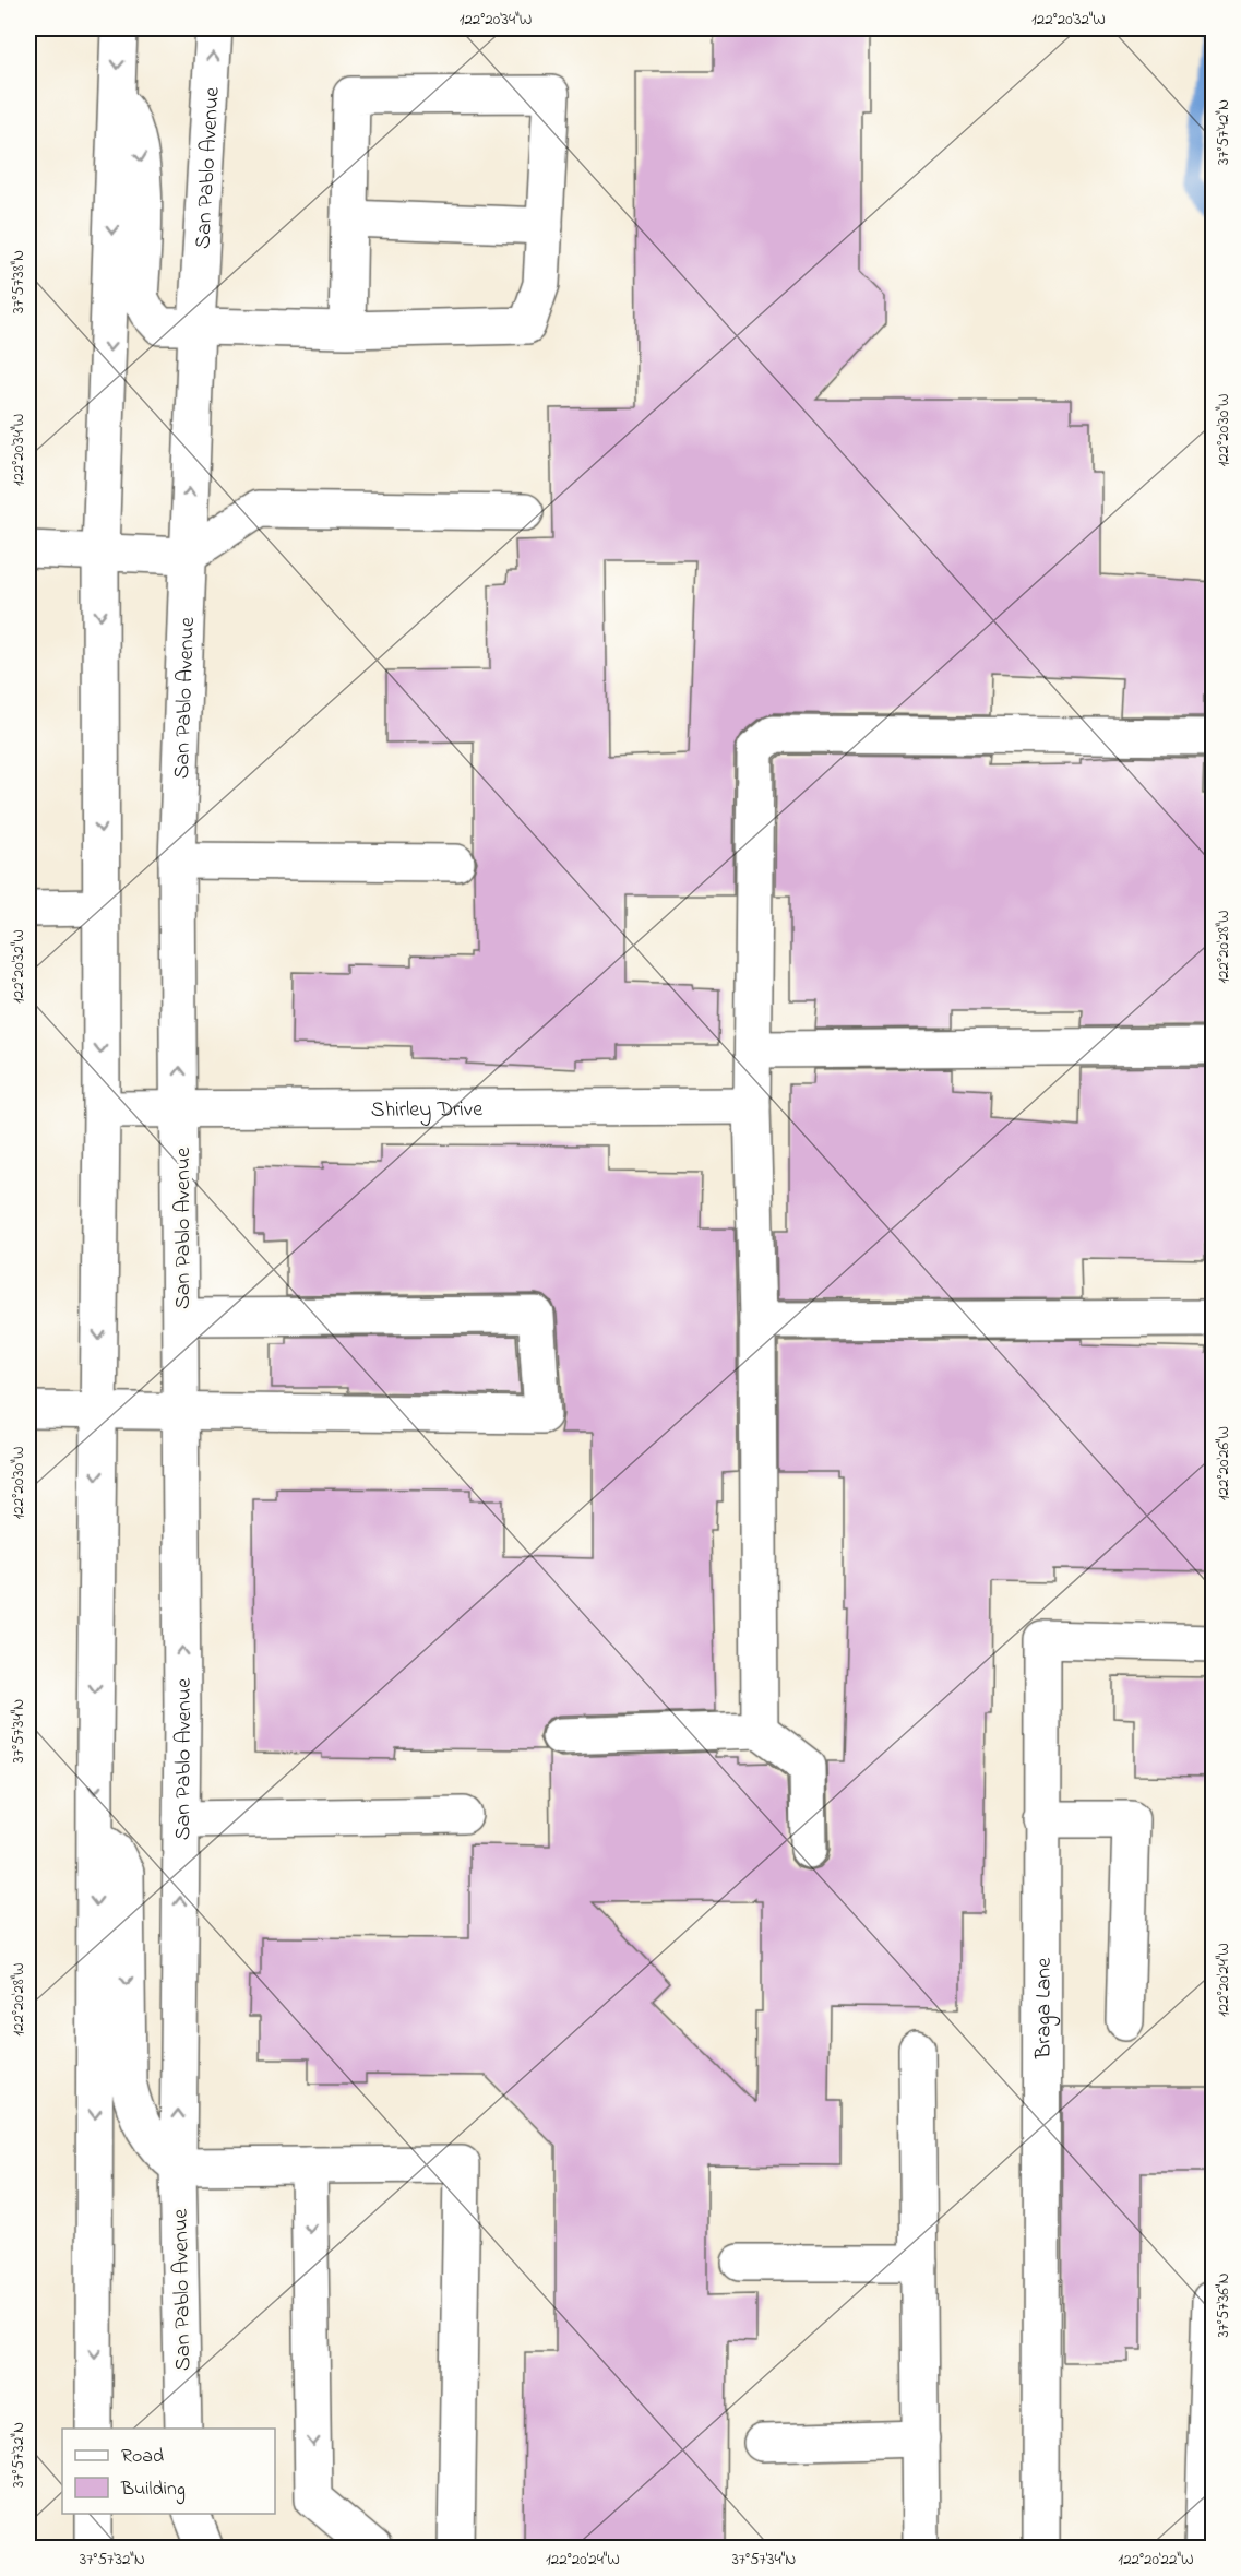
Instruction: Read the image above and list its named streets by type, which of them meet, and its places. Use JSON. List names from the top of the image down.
{
  "streets": {
    "main road": ["San Pablo Avenue", "Shirley Drive", "Braga Lane"]
  },
  "crossings": [
    ["San Pablo Avenue", "Shirley Drive"]
  ],
  "legend": ["Road", "Building"],
  "coordinates": [
    "122°20'34\"W",
    "122°20'32\"W",
    "37°57'42\"N",
    "37°57'38\"N",
    "122°20'30\"W",
    "122°20'28\"W",
    "122°20'26\"W",
    "37°57'34\"N",
    "122°20'24\"W",
    "37°57'36\"N",
    "37°57'32\"N",
    "122°20'22\"W"
  ]
}
